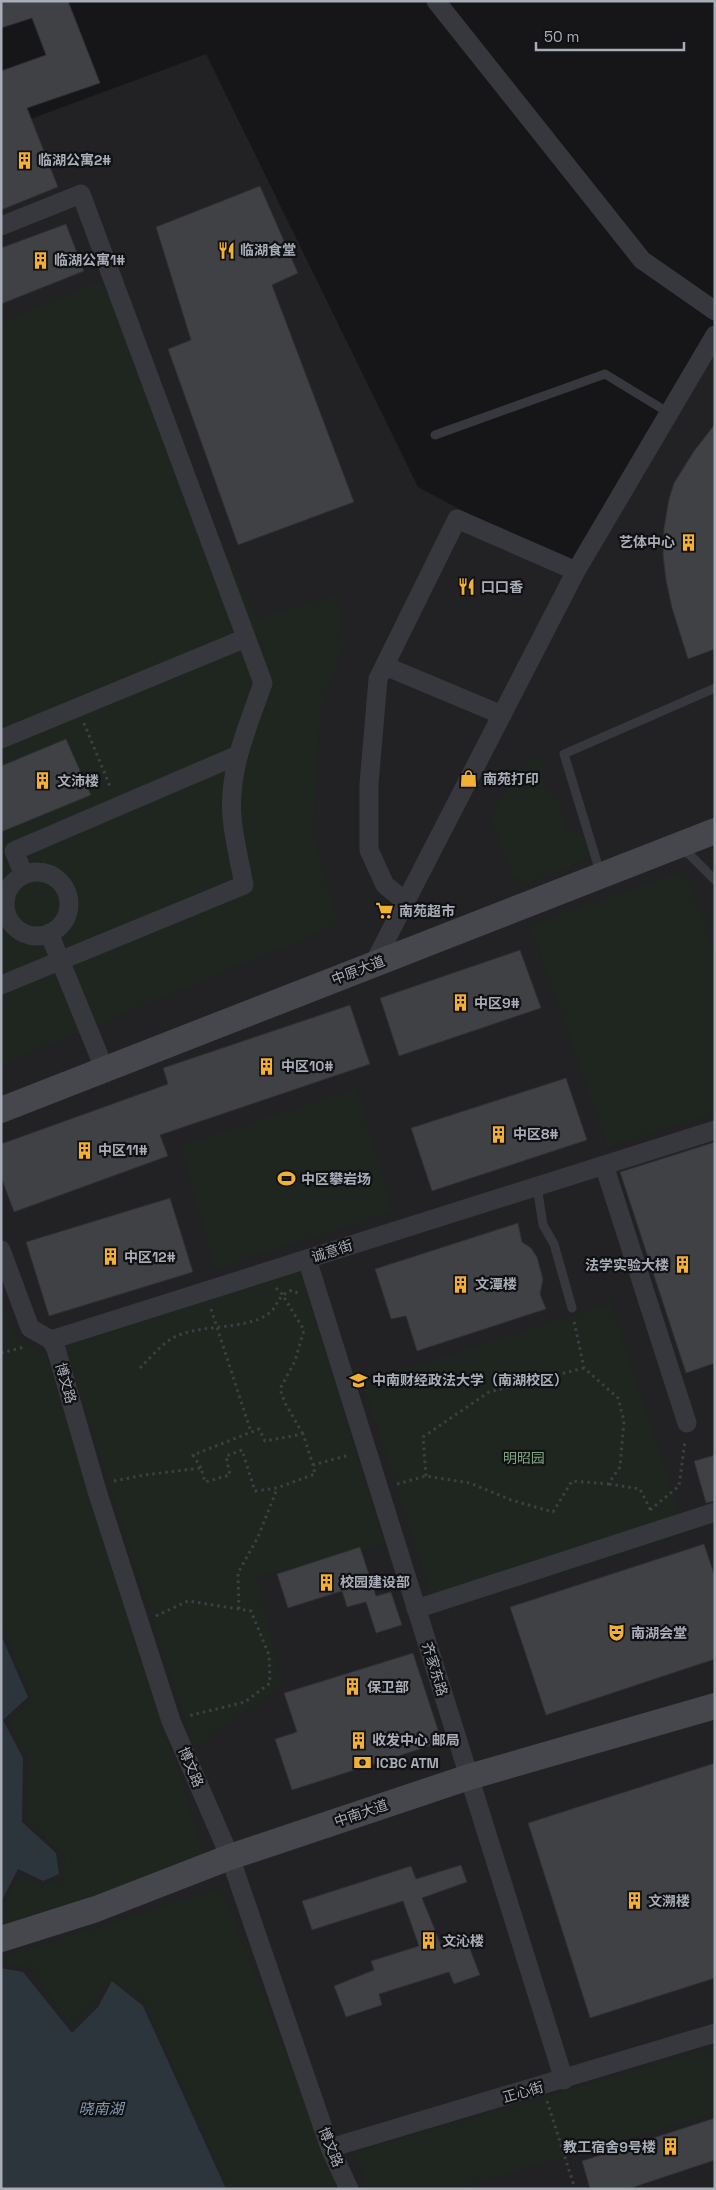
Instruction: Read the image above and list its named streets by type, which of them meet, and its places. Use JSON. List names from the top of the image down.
{
  "streets": {
    "main road": ["中原大道", "中南大道"],
    "street": [
      "诚意街",
      "博文路",
      "齐家东路",
      "正心街"
    ]
  },
  "crossings": [
    ["诚意街", "博文路"],
    ["诚意街", "齐家东路"],
    ["博文路", "中南大道"],
    ["博文路", "正心街"],
    ["齐家东路", "中南大道"],
    ["齐家东路", "正心街"]
  ],
  "water": ["晓南湖"],
  "parks": ["明昭园"],
  "places": {
    "building": [
      "临湖公寓2#",
      "临湖公寓1#",
      "艺体中心",
      "文沛楼",
      "中区9#",
      "中区10#",
      "中区8#",
      "中区11#",
      "中区12#",
      "法学实验大楼",
      "文潭楼",
      "校园建设部",
      "保卫部",
      "收发中心 邮局",
      "文溯楼",
      "文沁楼",
      "教工宿舍9号楼"
    ],
    "restaurant": ["临湖食堂", "口口香"],
    "shop": ["南苑打印"],
    "supermarket": ["南苑超市"],
    "sports": ["中区攀岩场"],
    "school or university": ["中南财经政法大学（南湖校区）"],
    "theatre": ["南湖会堂"],
    "bank": ["ICBC ATM"]
  },
  "scale_bar": "50 m"
}
